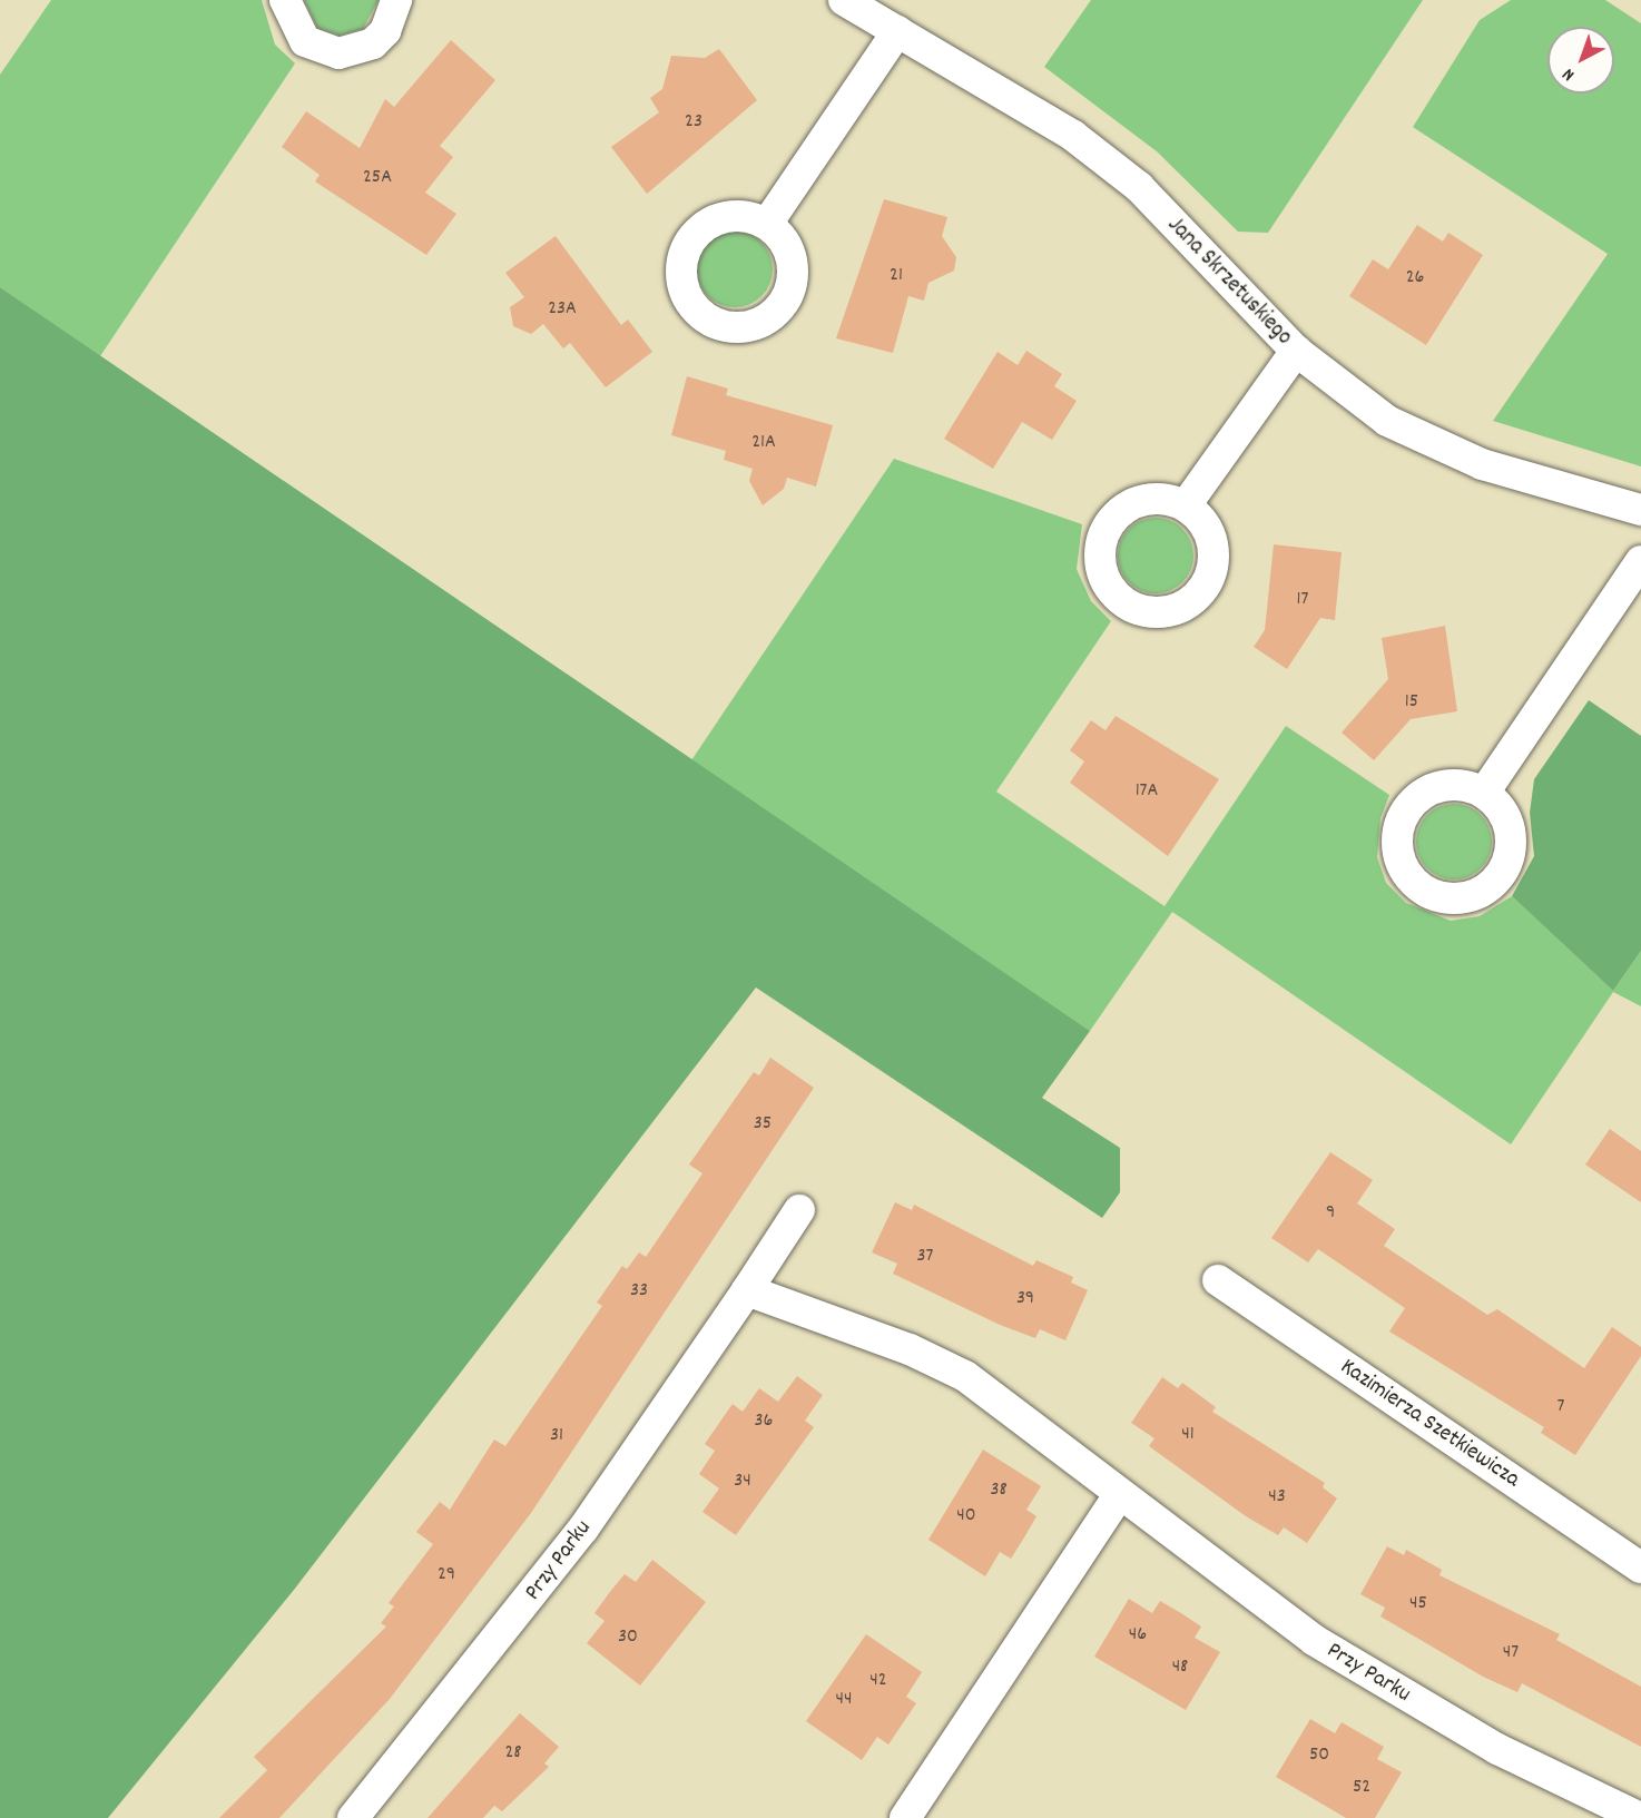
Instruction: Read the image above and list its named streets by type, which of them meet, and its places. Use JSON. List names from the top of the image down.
{
  "streets": {
    "street": ["Jana Skrzetuskiego", "Kazimierza Szetkiewicza", "Przy Parku"]
  },
  "house_numbers": [
    "23",
    "25A",
    "21",
    "26",
    "23A",
    "21A",
    "17",
    "15",
    "17A",
    "35",
    "9",
    "37",
    "33",
    "39",
    "7",
    "36",
    "41",
    "31",
    "34",
    "38",
    "43",
    "40",
    "29",
    "45",
    "46",
    "30",
    "47",
    "48",
    "42",
    "44",
    "28",
    "50",
    "52"
  ],
  "north": "bottom left"
}
